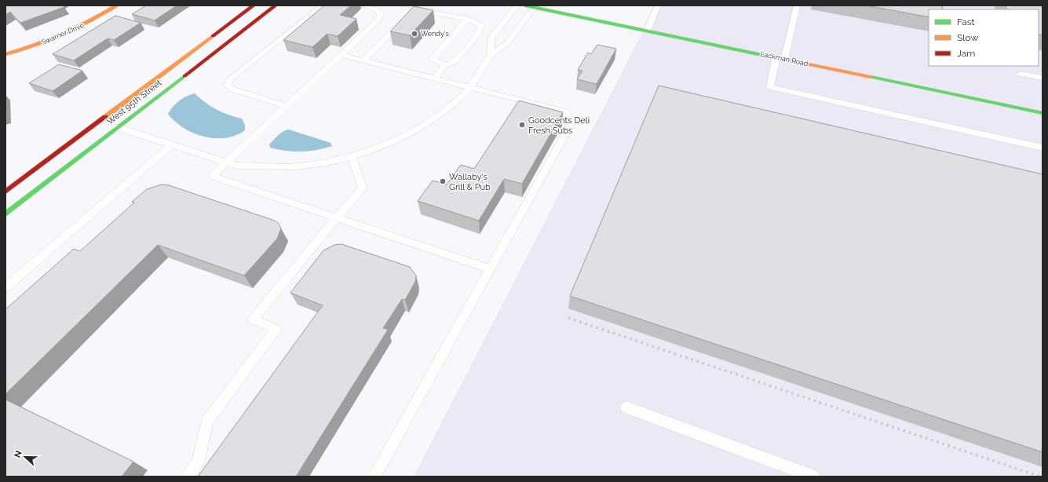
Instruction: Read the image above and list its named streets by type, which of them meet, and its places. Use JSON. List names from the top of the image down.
{
  "streets": {
    "main road": ["Swarner Drive", "Lackman Road", "West 95th Street"]
  },
  "places": ["Wendy's", "Goodcents Deli Fresh Subs", "Wallaby's Grill & Pub"],
  "legend": ["Fast", "Slow", "Jam"],
  "north": "left"
}
